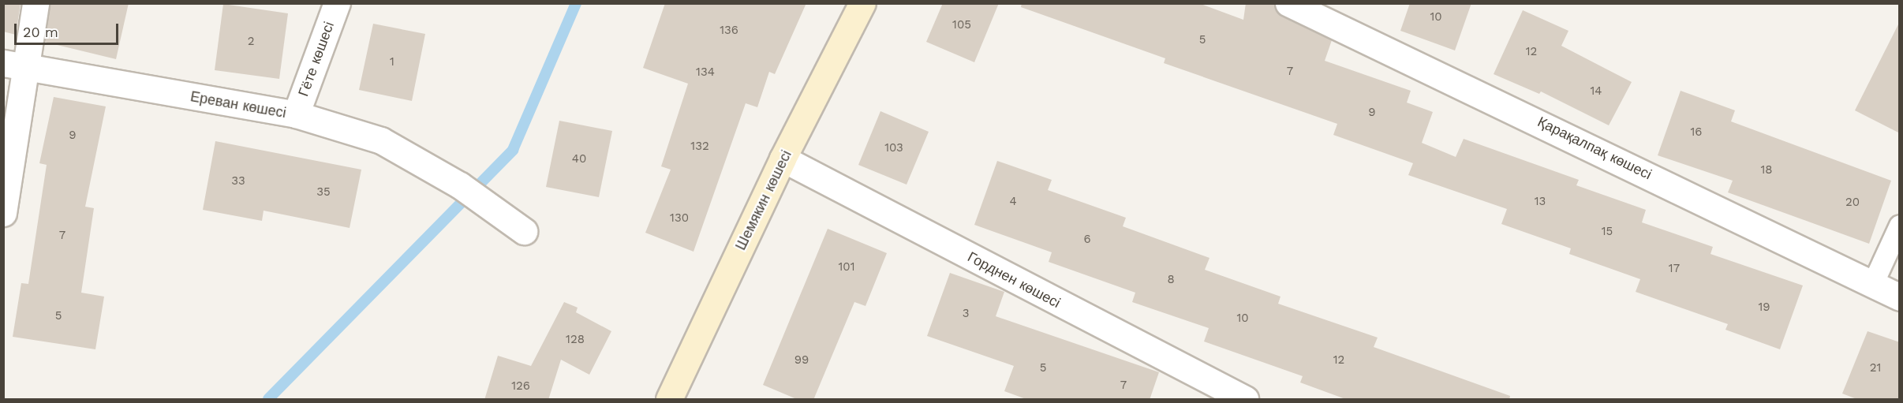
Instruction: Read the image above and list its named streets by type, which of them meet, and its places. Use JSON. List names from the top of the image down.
{
  "streets": {
    "main road": ["Шемякин көшесі"],
    "street": [
      "Гёте көшесі",
      "Ереван көшесі",
      "Қарақалпақ көшесі",
      "Горднен көшесі"
    ]
  },
  "crossings": [
    ["Гёте көшесі", "Ереван көшесі"],
    ["Шемякин көшесі", "Горднен көшесі"]
  ],
  "house_numbers": [
    "10",
    "105",
    "136",
    "5",
    "2",
    "12",
    "1",
    "7",
    "134",
    "14",
    "9",
    "16",
    "9",
    "132",
    "103",
    "40",
    "18",
    "33",
    "35",
    "4",
    "13",
    "20",
    "130",
    "15",
    "7",
    "6",
    "101",
    "17",
    "8",
    "19",
    "3",
    "5",
    "10",
    "128",
    "99",
    "12",
    "5",
    "21",
    "7",
    "126"
  ],
  "scale_bar": "20 m"
}
